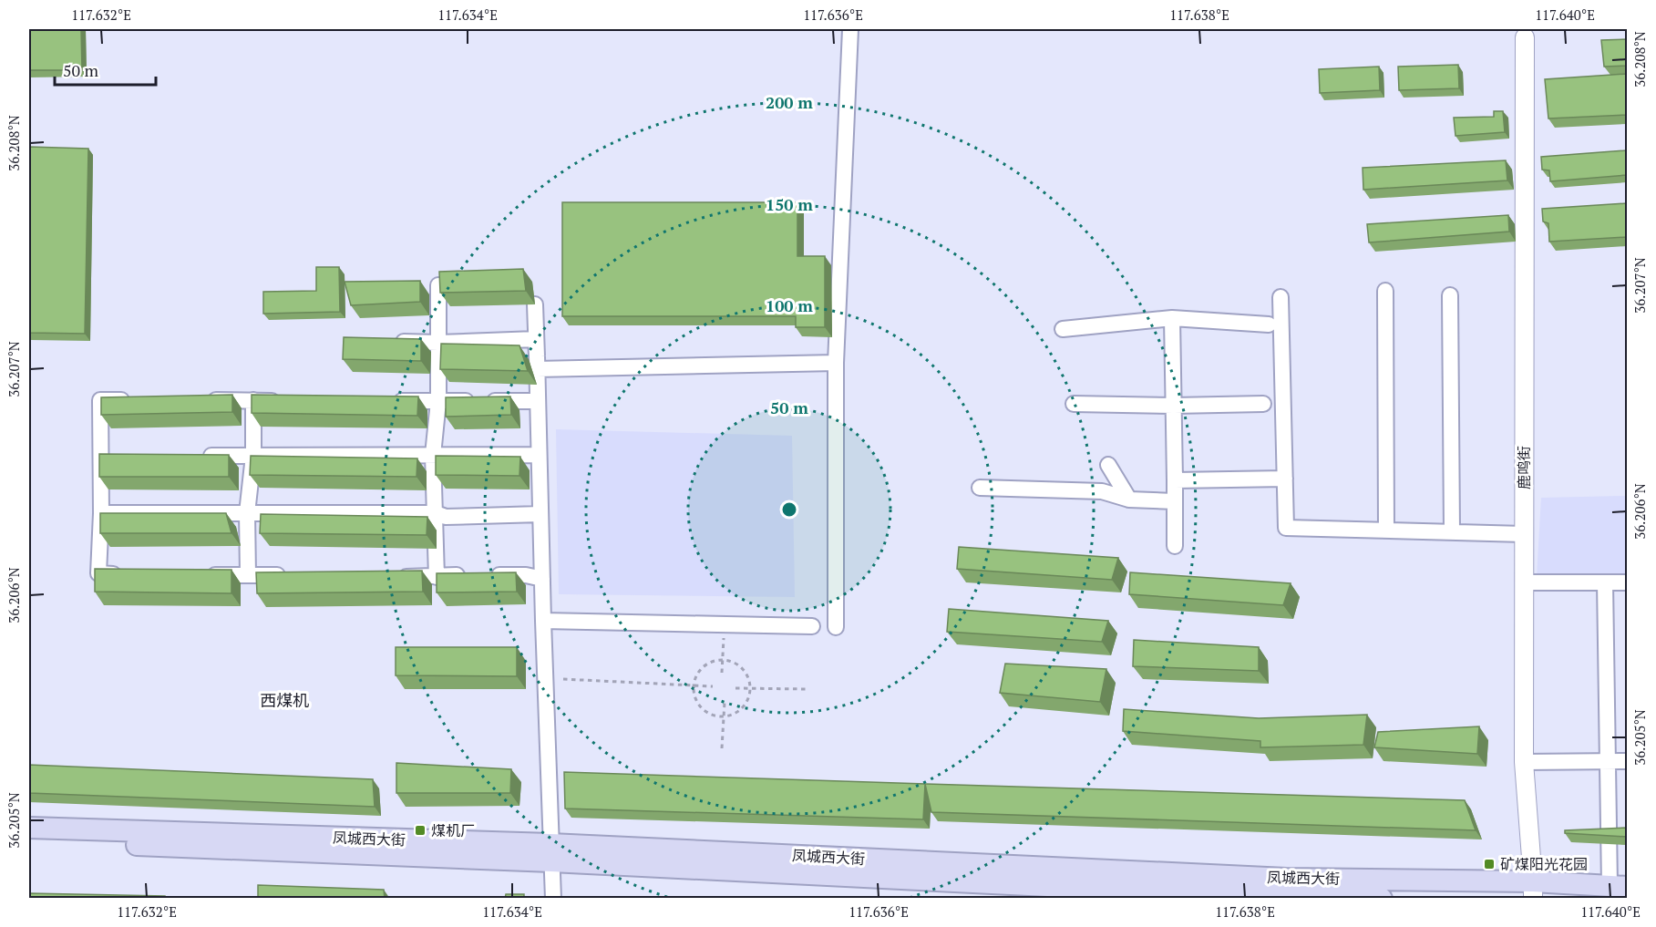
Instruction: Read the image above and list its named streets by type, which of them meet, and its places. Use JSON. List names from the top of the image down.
{
  "streets": {
    "main road": ["凤城西大街"],
    "street": ["鹿鸣街"]
  },
  "crossings": [
    ["鹿鸣街", "凤城西大街"]
  ],
  "districts": ["西煤机"],
  "places": {
    "transit": ["煤机厂", "矿煤阳光花园"]
  },
  "scale_bar": "50 m",
  "coordinates": [
    "117.632°E",
    "117.634°E",
    "117.636°E",
    "117.638°E",
    "117.640°E",
    "36.208°N",
    "36.207°N",
    "36.206°N",
    "36.205°N"
  ],
  "rings": [
    "200 m",
    "150 m",
    "100 m",
    "50 m"
  ]
}
